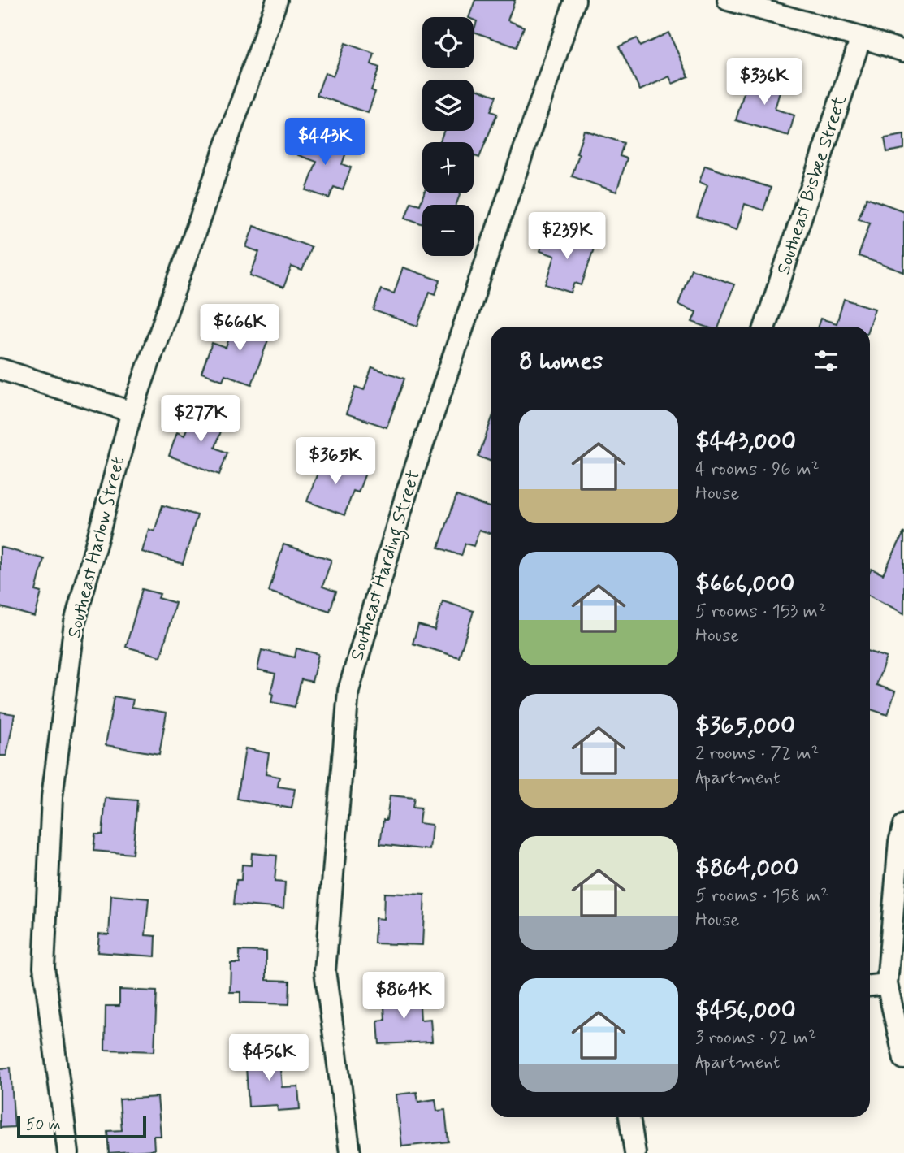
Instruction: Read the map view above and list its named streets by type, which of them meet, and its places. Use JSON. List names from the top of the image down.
{
  "streets": {
    "street": ["Southeast Bisbee Street", "Southeast Harlow Street", "Southeast Harding Street"]
  },
  "scale_bar": "50 m",
  "page": {
    "map_buttons": ["+", "−"],
    "price": [
      "$336K",
      "$443K",
      "$239K",
      "$666K",
      "$277K",
      "$365K",
      "$864K",
      "$456K"
    ],
    "heading": "8 homes",
    "list": [
      {
        "name": "$443,000",
        "note": "4 rooms · 96 m² · House"
      },
      {
        "name": "$666,000",
        "note": "5 rooms · 153 m² · House"
      },
      {
        "name": "$365,000",
        "note": "2 rooms · 72 m² · Apartment"
      },
      {
        "name": "$864,000",
        "note": "5 rooms · 158 m² · House"
      },
      {
        "name": "$456,000",
        "note": "3 rooms · 92 m² · Apartment"
      }
    ],
    "scale": "50 m"
  }
}
